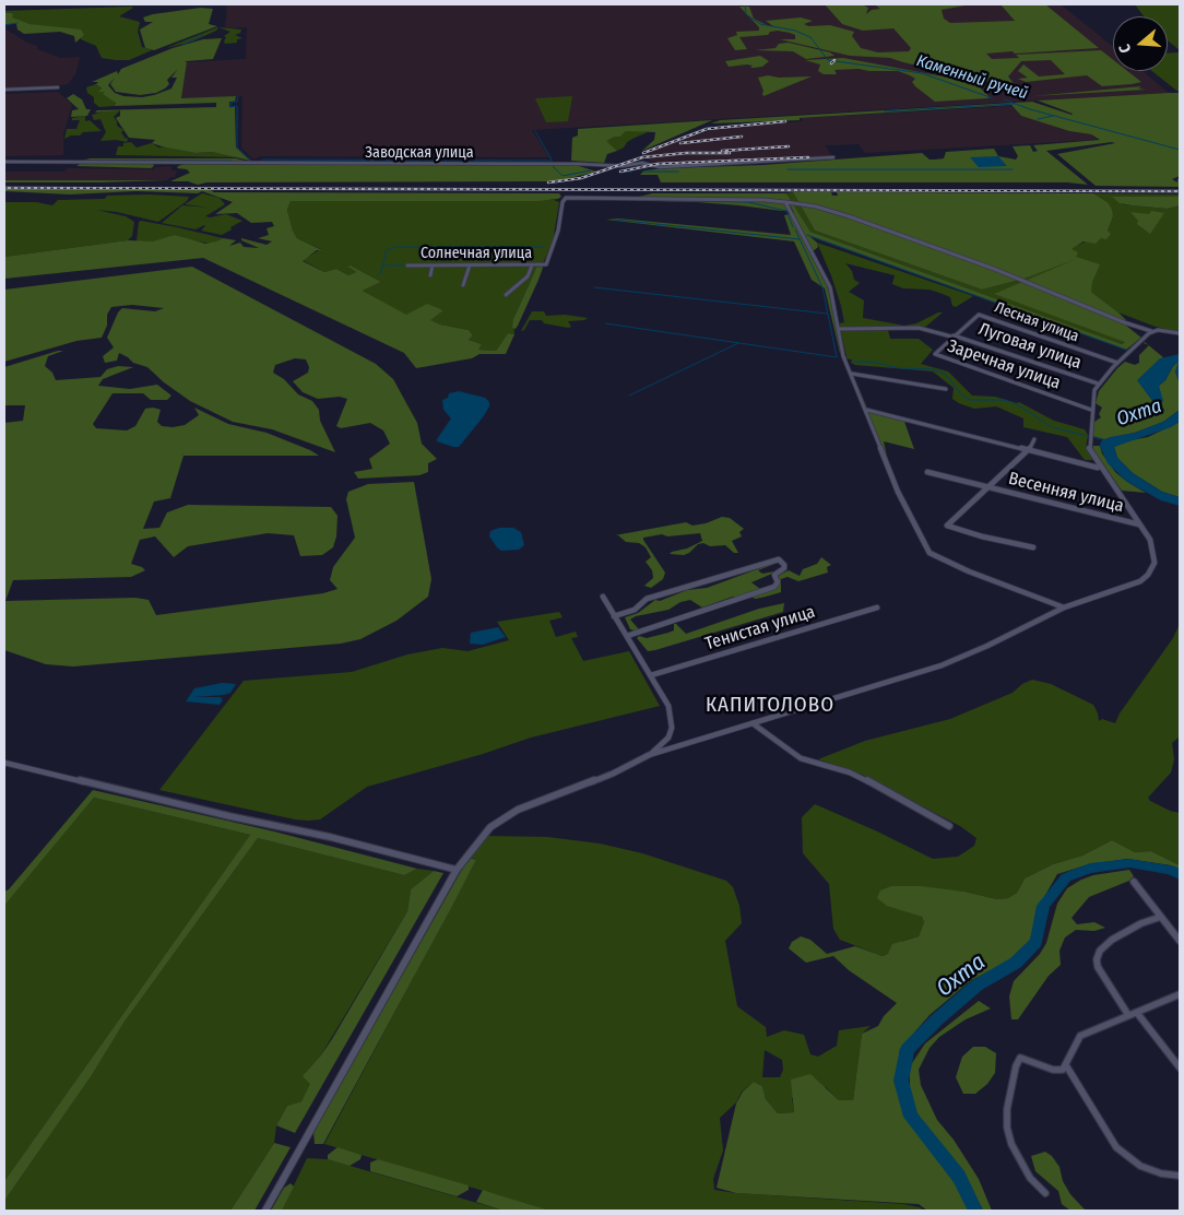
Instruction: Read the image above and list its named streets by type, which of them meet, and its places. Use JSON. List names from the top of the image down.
{
  "streets": {
    "street": [
      "Заводская улица",
      "Солнечная улица",
      "Лесная улица",
      "Луговая улица",
      "Заречная улица",
      "Весенняя улица",
      "Тенистая улица"
    ]
  },
  "crossings": [
    ["Лесная улица", "Луговая улица"],
    ["Лесная улица", "Заречная улица"],
    ["Луговая улица", "Заречная улица"]
  ],
  "districts": ["КАПИТОЛОВО"],
  "water": ["Каменный ручей", "Охта"],
  "north": "left"
}
